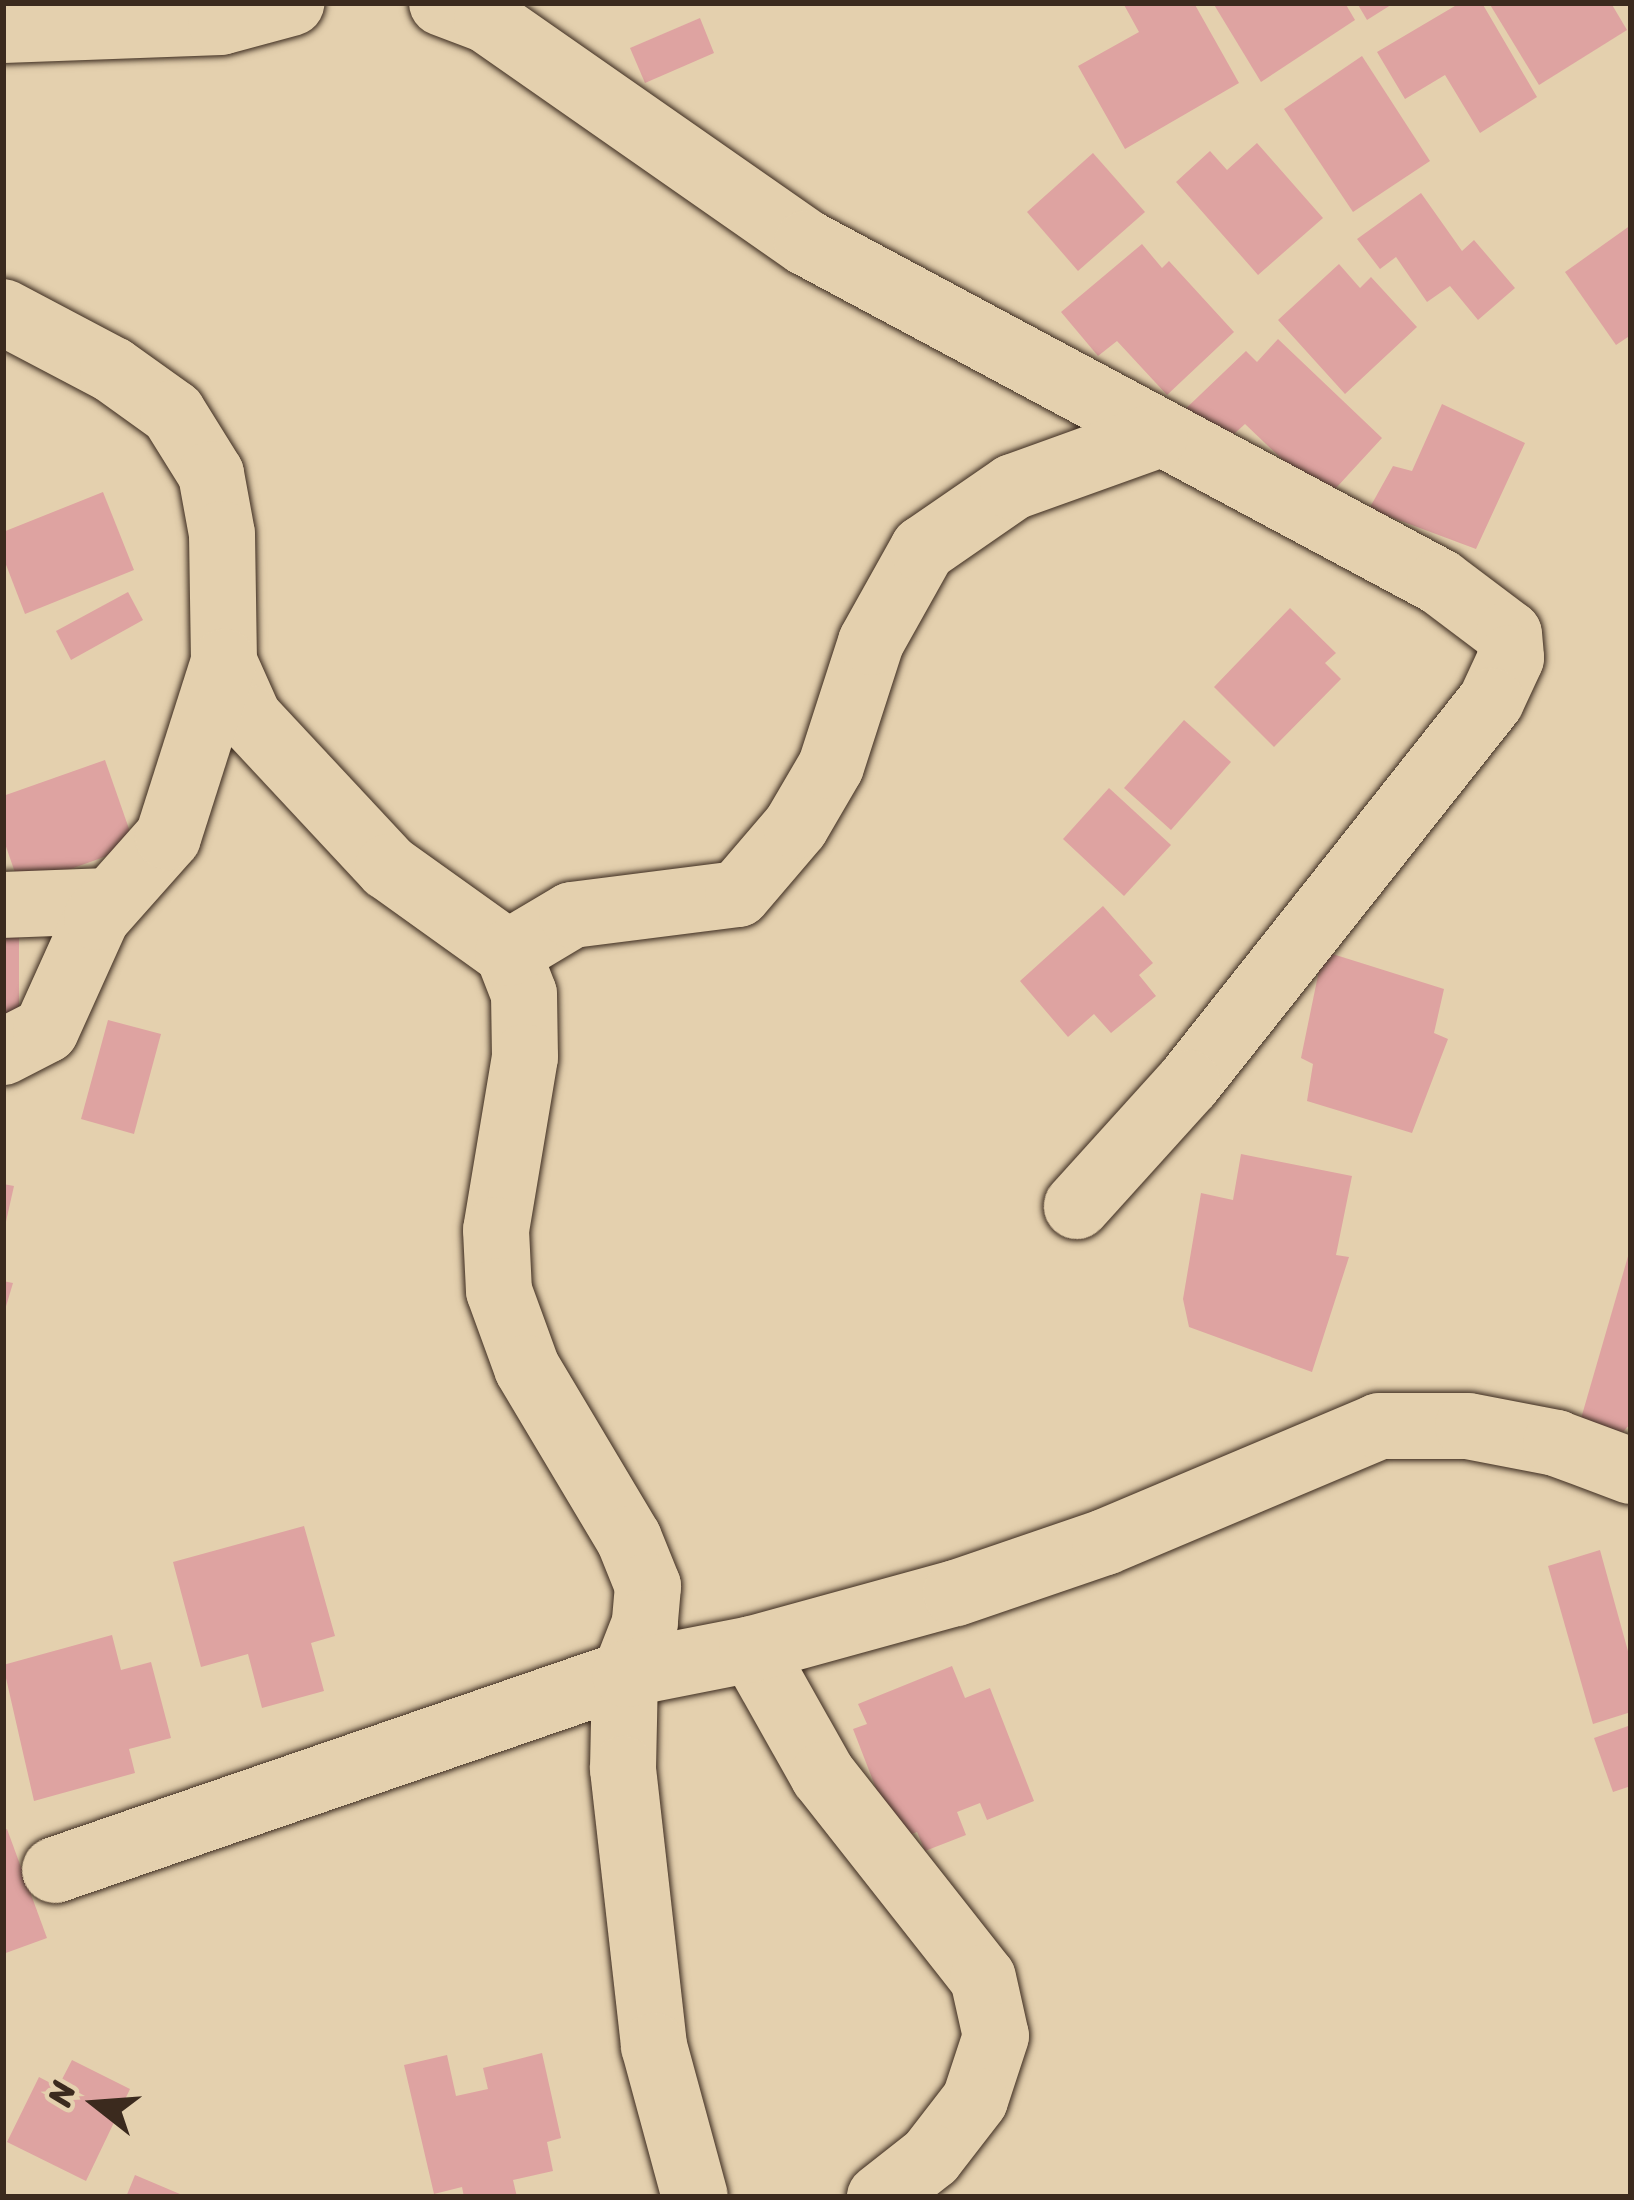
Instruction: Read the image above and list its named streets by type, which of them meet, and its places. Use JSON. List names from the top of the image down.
{
  "north": "left"
}
